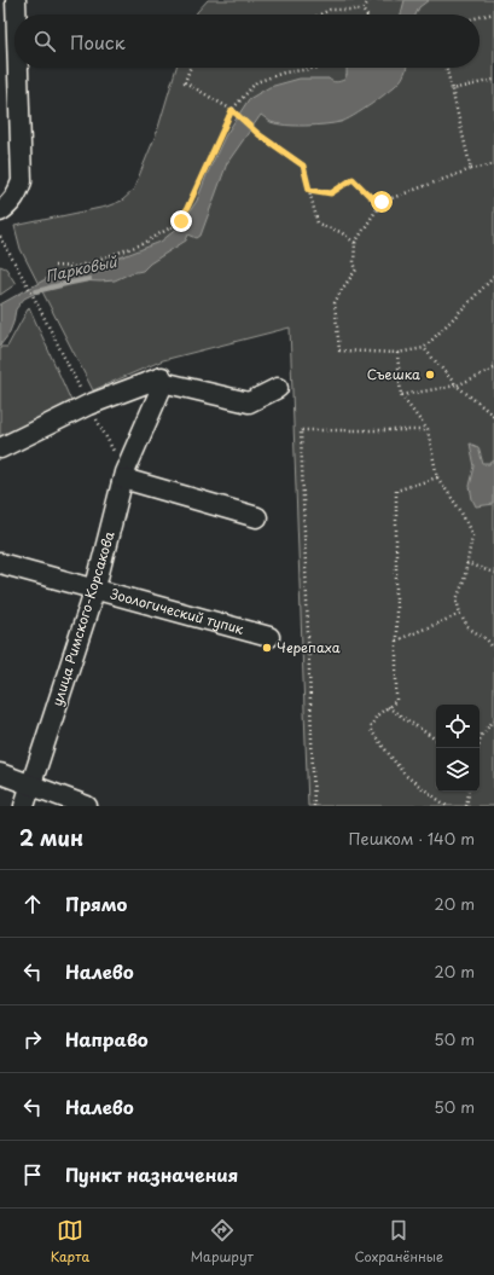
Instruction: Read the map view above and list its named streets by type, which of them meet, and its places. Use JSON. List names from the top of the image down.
{
  "streets": {
    "street": ["Зоологический тупик", "улица Римского-Корсакова"]
  },
  "crossings": [
    ["Зоологический тупик", "улица Римского-Корсакова"]
  ],
  "water": ["Парковый"],
  "places": ["Съешка", "Черепаха"],
  "page": {
    "search": "Поиск",
    "heading": ["2 мин", "Пешком · 140 m"],
    "list": [
      ["Прямо", "20 m"],
      ["Налево", "20 m"],
      ["Направо", "50 m"],
      ["Налево", "50 m"],
      "Пункт назначения"
    ],
    "nav": ["Карта", "Маршрут", "Сохранённые"]
  }
}
